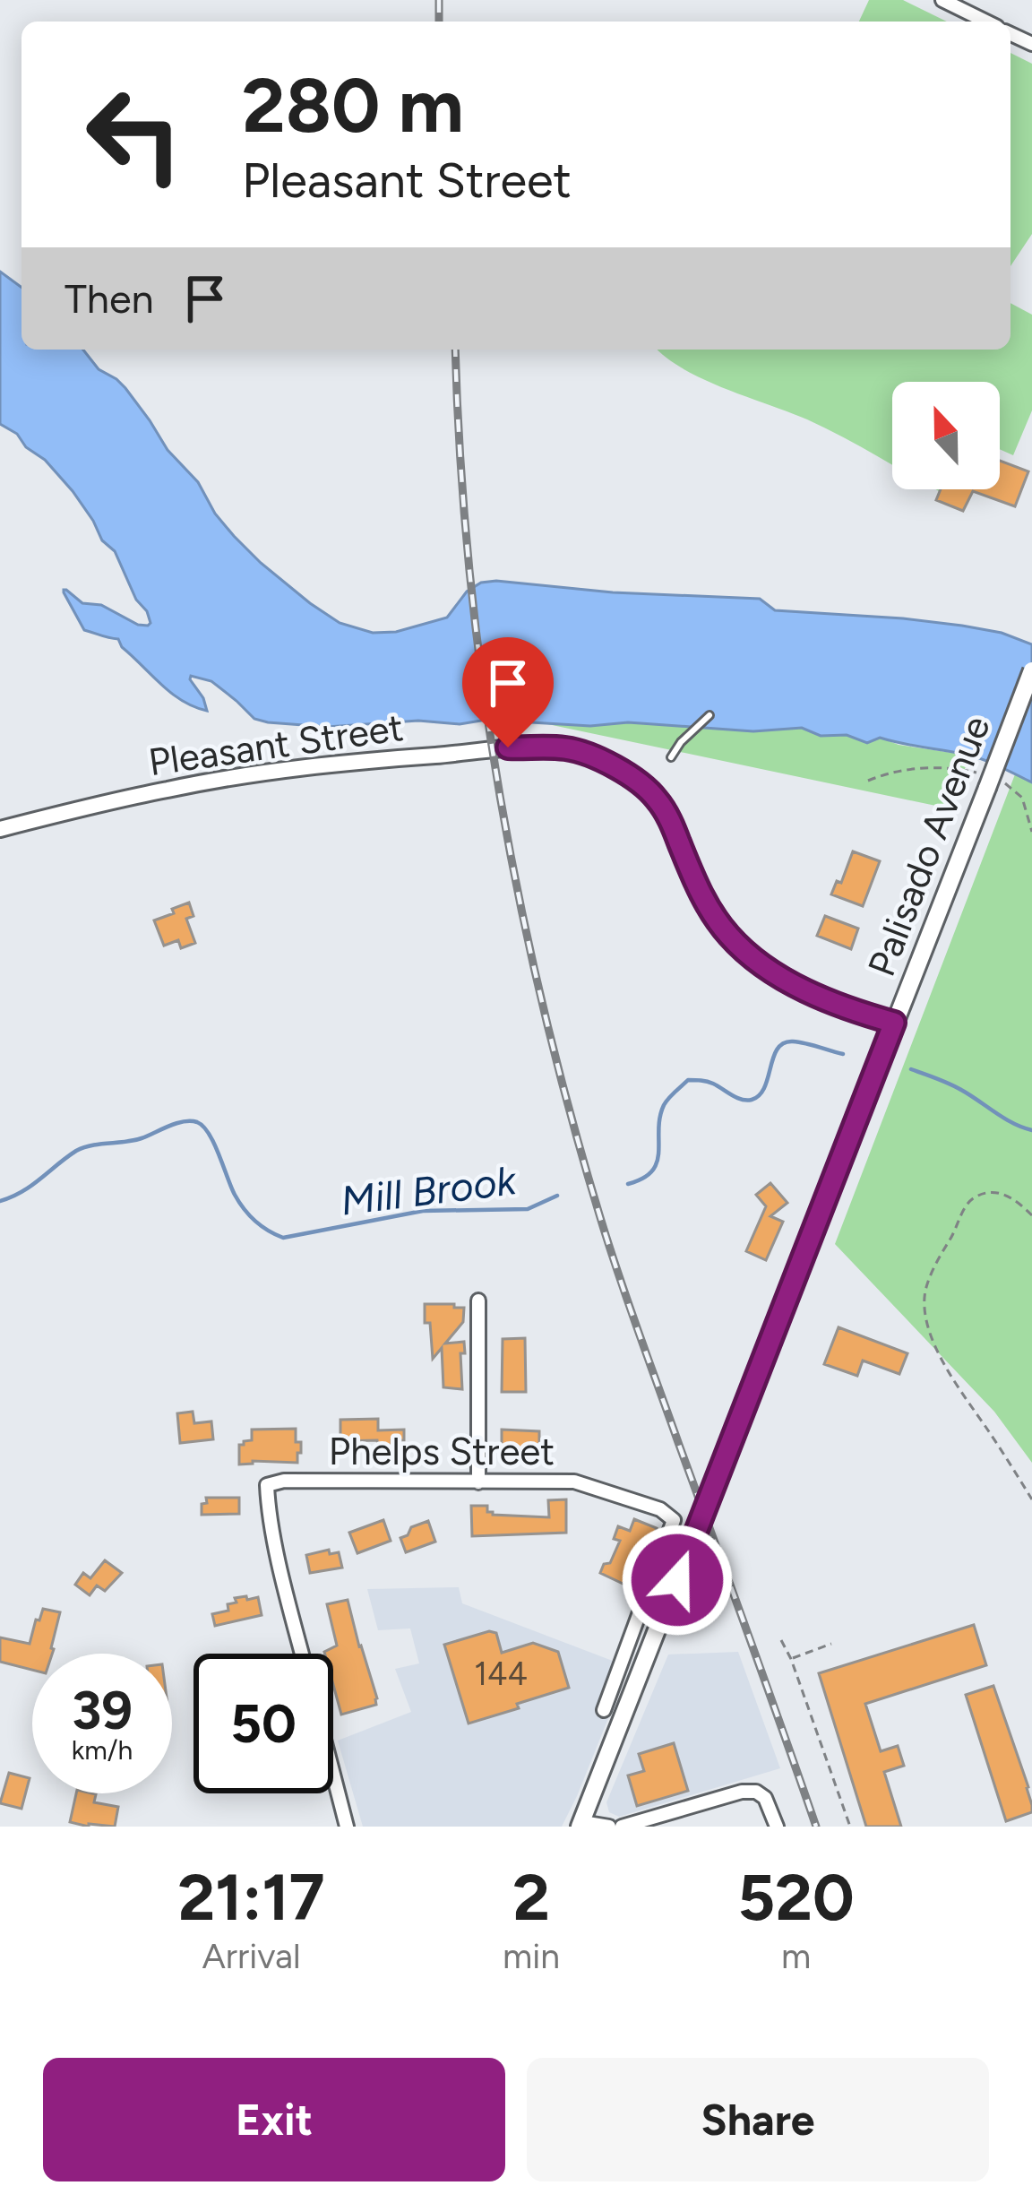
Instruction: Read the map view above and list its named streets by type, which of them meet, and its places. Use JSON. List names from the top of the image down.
{
  "streets": {
    "main road": ["Palisado Avenue"],
    "street": ["Pleasant Street", "Phelps Street"]
  },
  "crossings": [
    ["Pleasant Street", "Palisado Avenue"]
  ],
  "water": ["Mill Brook"],
  "house_numbers": ["144"],
  "north": "top",
  "page": {
    "turn": ["280 m", "Pleasant Street"],
    "then": "Then",
    "speed": "39 km/h",
    "limit": "50",
    "eta": [
      "21:17",
      "Arrival",
      "2",
      "min",
      "520",
      "m"
    ],
    "buttons": ["Exit", "Share"]
  }
}
